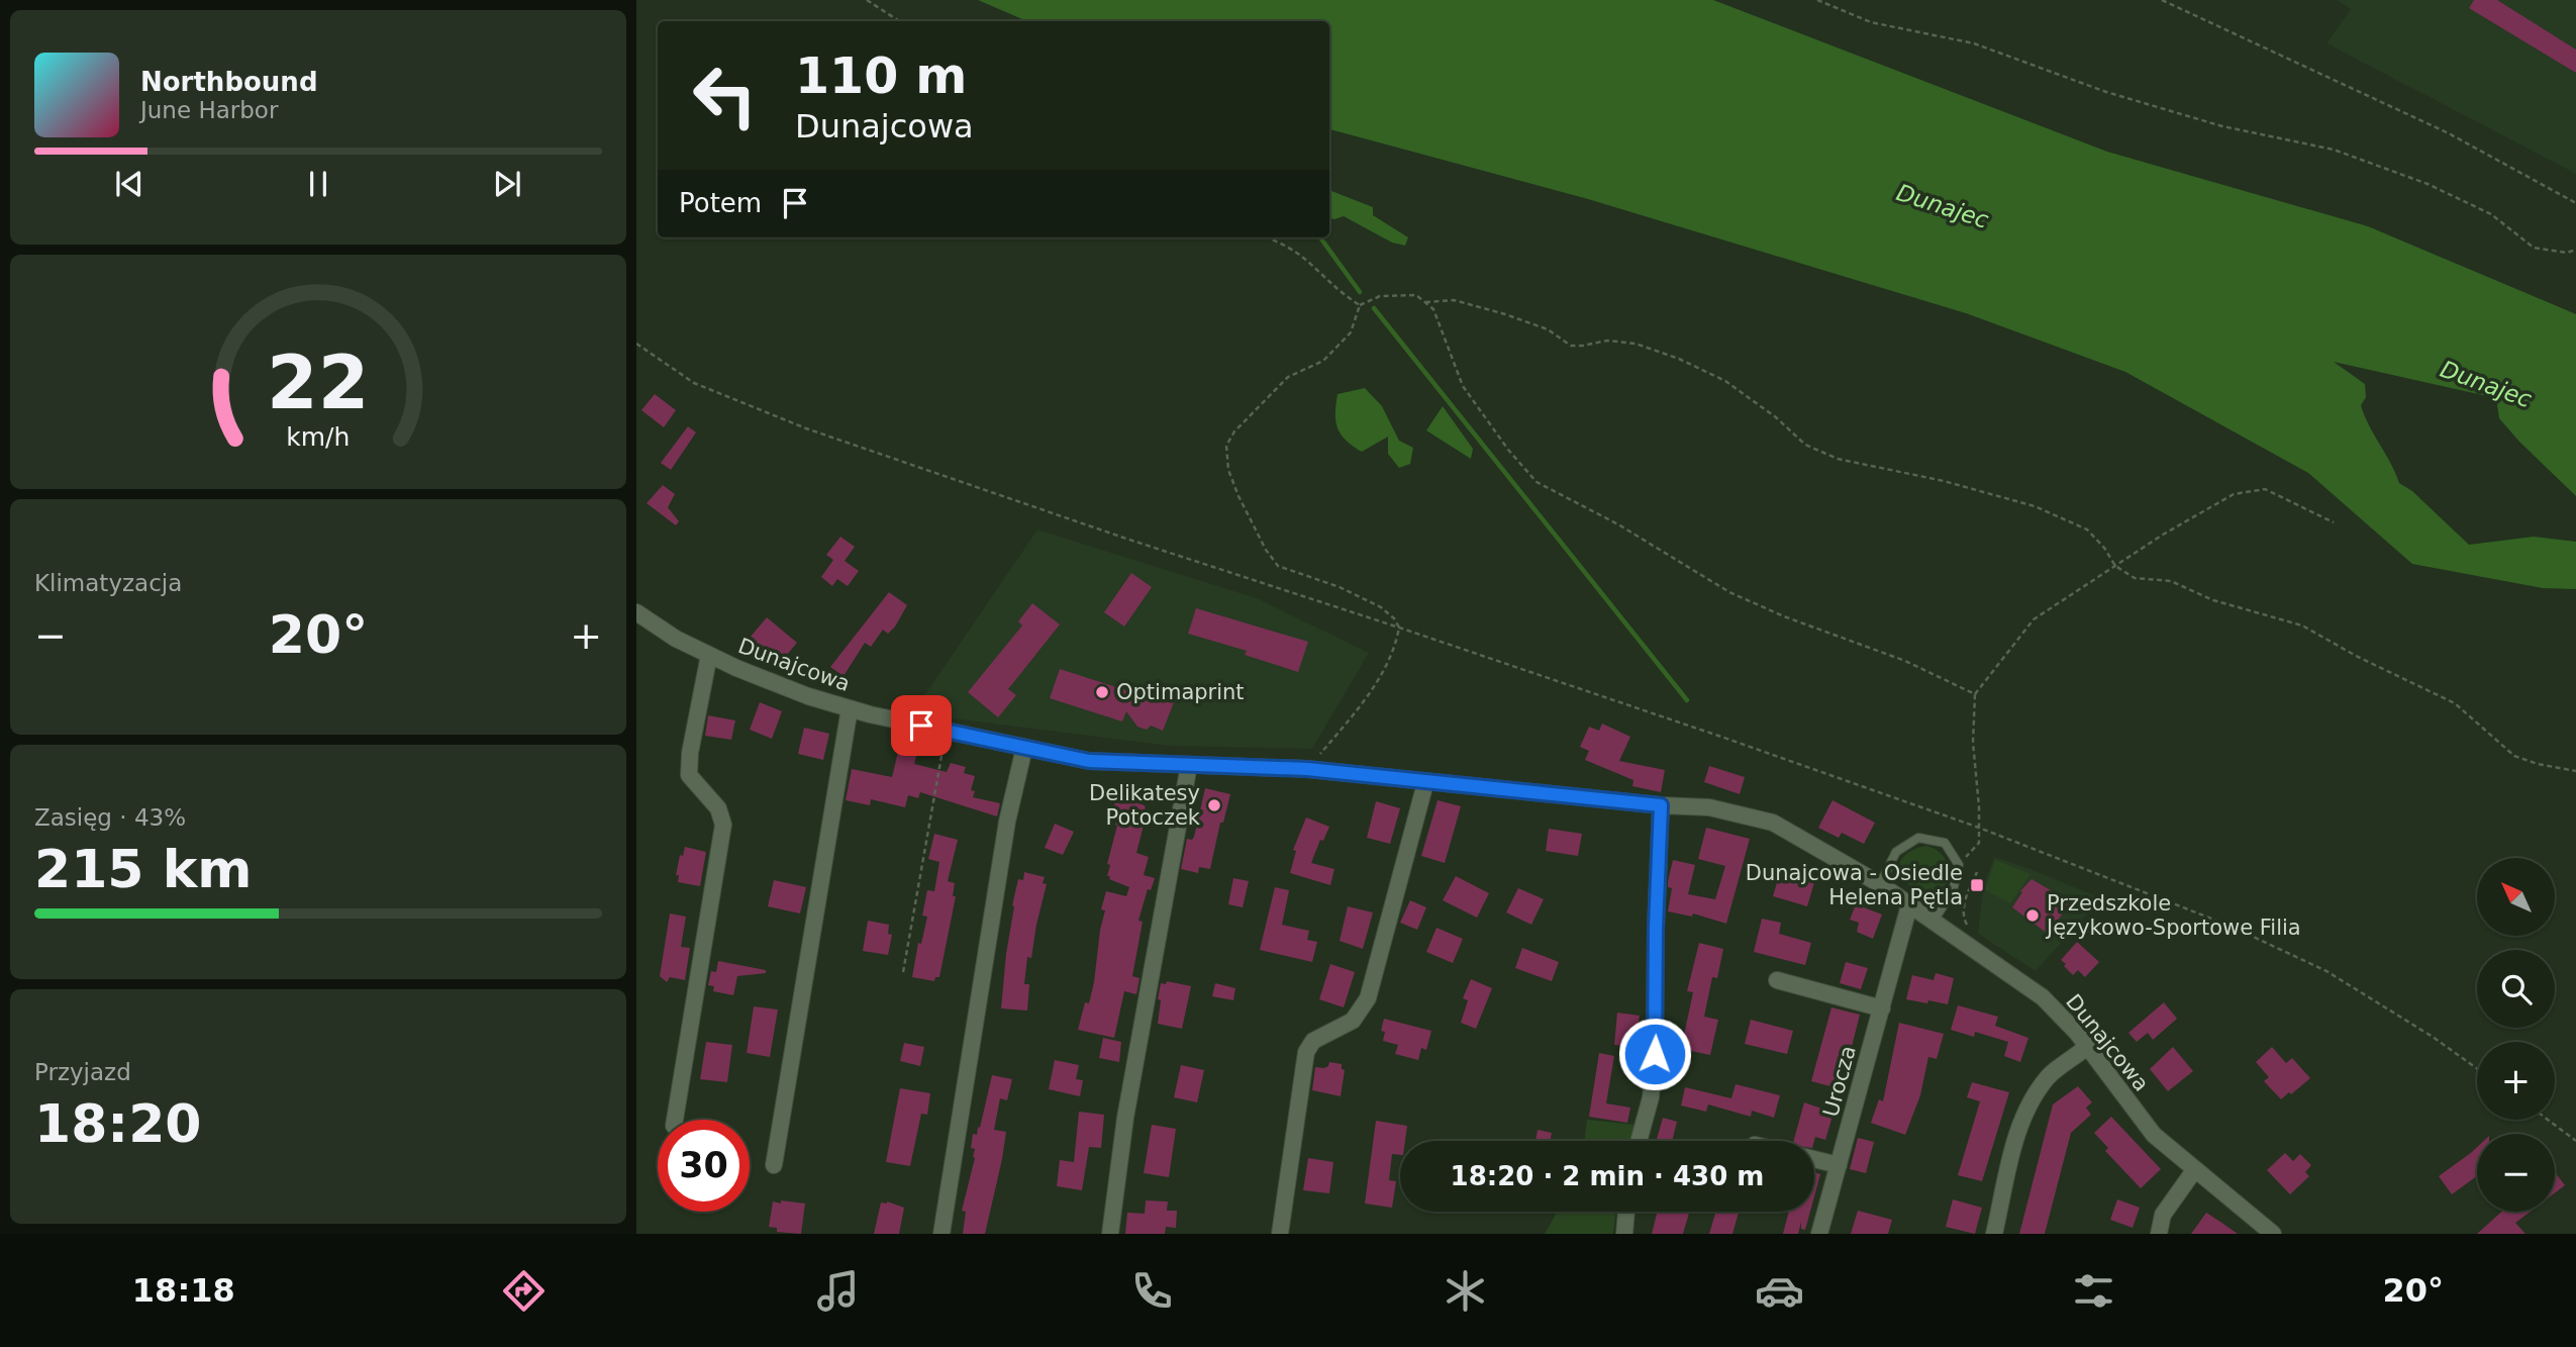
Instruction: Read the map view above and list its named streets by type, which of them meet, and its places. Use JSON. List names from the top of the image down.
{
  "streets": {
    "street": ["Dunajcowa", "Urocza"]
  },
  "crossings": [
    ["Dunajcowa", "Urocza"]
  ],
  "water": ["Dunajec"],
  "places": {
    "other": ["Optimaprint", "Delikatesy Potoczek", "Przedszkole Językowo-Sportowe Filia"],
    "transit": ["Dunajcowa - Osiedle Helena Pętla"]
  },
  "north": "top left",
  "page": {
    "turn": ["110 m", "Dunajcowa"],
    "song": ["Northbound", "June Harbor"],
    "then": "Potem",
    "tile": [
      "Klimatyzacja",
      ["Zasięg · 43%", "215 km"],
      ["Przyjazd", "18:20"]
    ],
    "heat": ["−", "20°", "+"],
    "map_buttons": ["+", "−"],
    "limit": "30",
    "trip": "18:20 · 2 min · 430 m",
    "tabs": ["18:18", "20°"],
    "gauge": ["22", "km/h"]
  }
}
